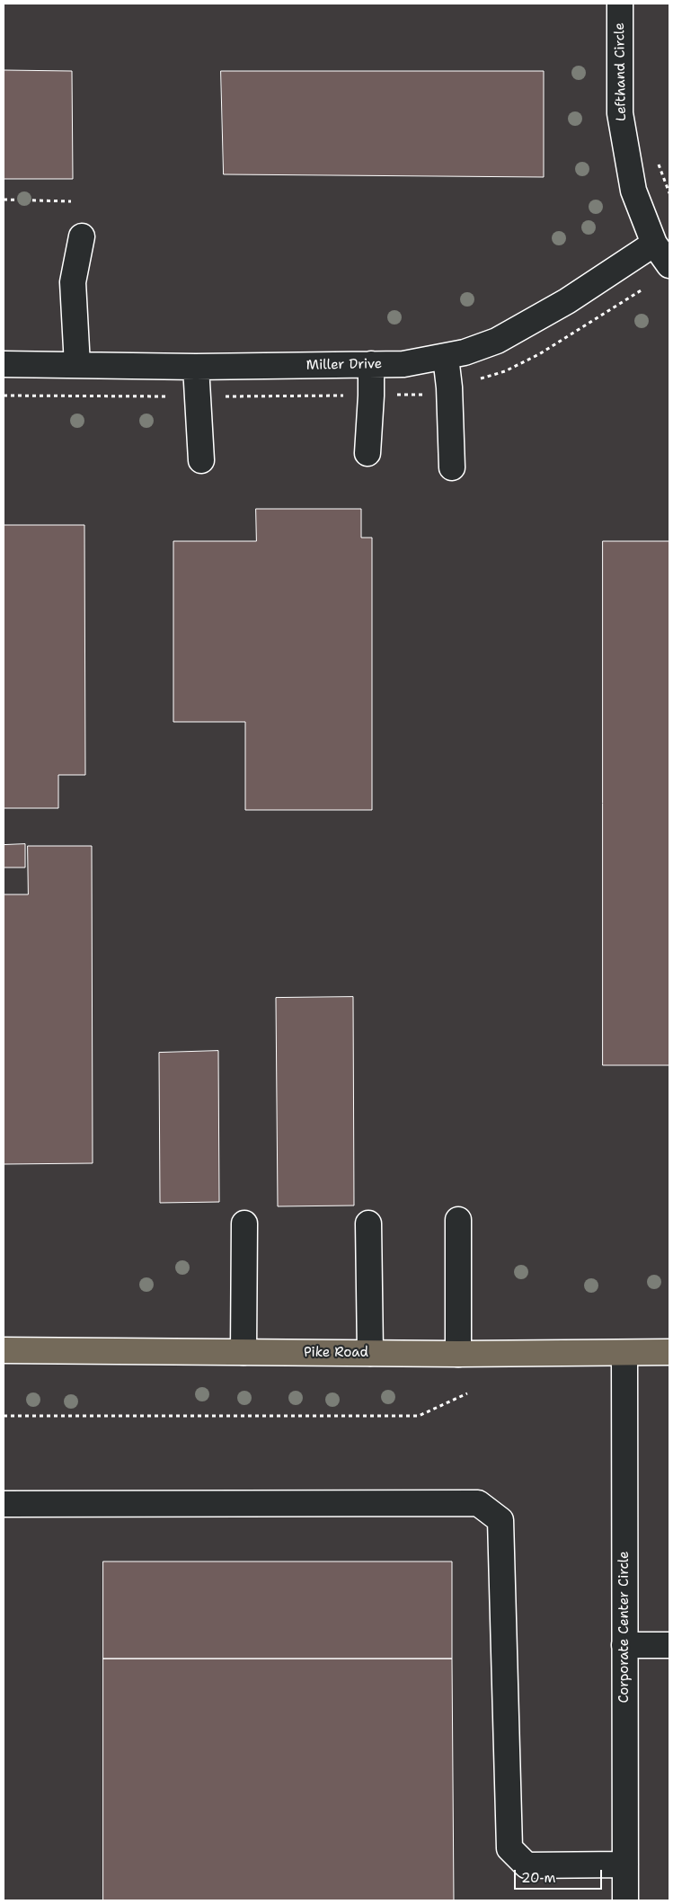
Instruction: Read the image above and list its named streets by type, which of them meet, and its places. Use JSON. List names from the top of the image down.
{
  "streets": {
    "main road": ["Pike Road"],
    "street": ["Lefthand Circle", "Miller Drive", "Corporate Center Circle"]
  },
  "crossings": [
    ["Lefthand Circle", "Miller Drive"],
    ["Pike Road", "Corporate Center Circle"]
  ],
  "scale_bar": "20 m"
}
